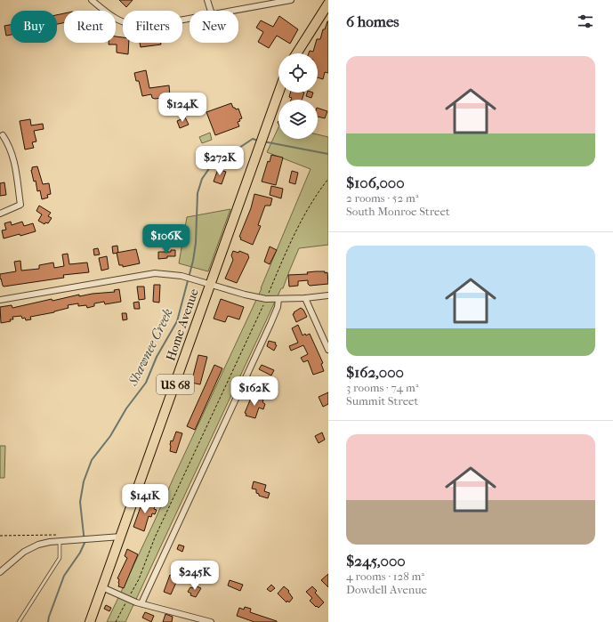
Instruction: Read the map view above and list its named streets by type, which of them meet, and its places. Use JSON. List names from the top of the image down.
{
  "streets": {
    "main road": ["Home Avenue", "US 68"]
  },
  "water": ["Shawnee Creek"],
  "page": {
    "heading": "6 homes",
    "chip": [
      "Buy",
      "Rent",
      "Filters",
      "New"
    ],
    "list": [
      {
        "name": "$106,000",
        "note": "2 rooms · 52 m² · South Monroe Street"
      },
      {
        "name": "$162,000",
        "note": "3 rooms · 74 m² · Summit Street"
      },
      {
        "name": "$245,000",
        "note": "4 rooms · 128 m² · Dowdell Avenue"
      }
    ],
    "price": [
      "$124K",
      "$272K",
      "$106K",
      "$162K",
      "$141K",
      "$245K"
    ]
  }
}
